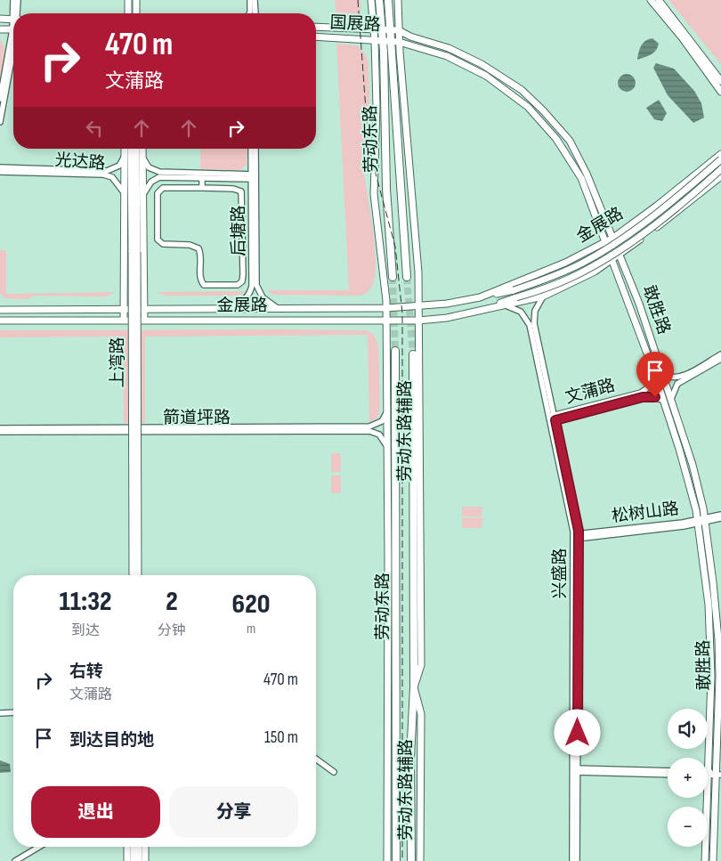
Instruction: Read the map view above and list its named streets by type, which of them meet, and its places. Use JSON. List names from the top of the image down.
{
  "streets": {
    "highway": ["劳动东路"],
    "main road": [
      "国展路",
      "金展路",
      "敢胜路",
      "上湾路",
      "劳动东路辅路"
    ],
    "street": [
      "光达路",
      "后塘路",
      "文蒲路",
      "箭道坪路",
      "松树山路",
      "兴盛路"
    ]
  },
  "crossings": [
    ["国展路", "劳动东路"],
    ["国展路", "敢胜路"],
    ["国展路", "劳动东路辅路"],
    ["劳动东路", "劳动东路辅路"],
    ["光达路", "上湾路"],
    ["金展路", "后塘路"],
    ["金展路", "敢胜路"],
    ["金展路", "上湾路"],
    ["金展路", "劳动东路辅路"],
    ["金展路", "兴盛路"],
    ["敢胜路", "文蒲路"],
    ["敢胜路", "劳动东路辅路"],
    ["敢胜路", "松树山路"],
    ["文蒲路", "兴盛路"],
    ["箭道坪路", "劳动东路辅路"],
    ["松树山路", "兴盛路"]
  ],
  "page": {
    "turn": ["470 m", "文蒲路"],
    "eta": [
      "11:32",
      "到达",
      "2",
      "分钟",
      "620",
      "m"
    ],
    "list": [
      {
        "name": "右转",
        "note": "文蒲路",
        "value": "470 m"
      },
      {
        "name": "到达目的地",
        "value": "150 m"
      }
    ],
    "map_buttons": ["+", "−"],
    "buttons": ["退出", "分享"]
  }
}
